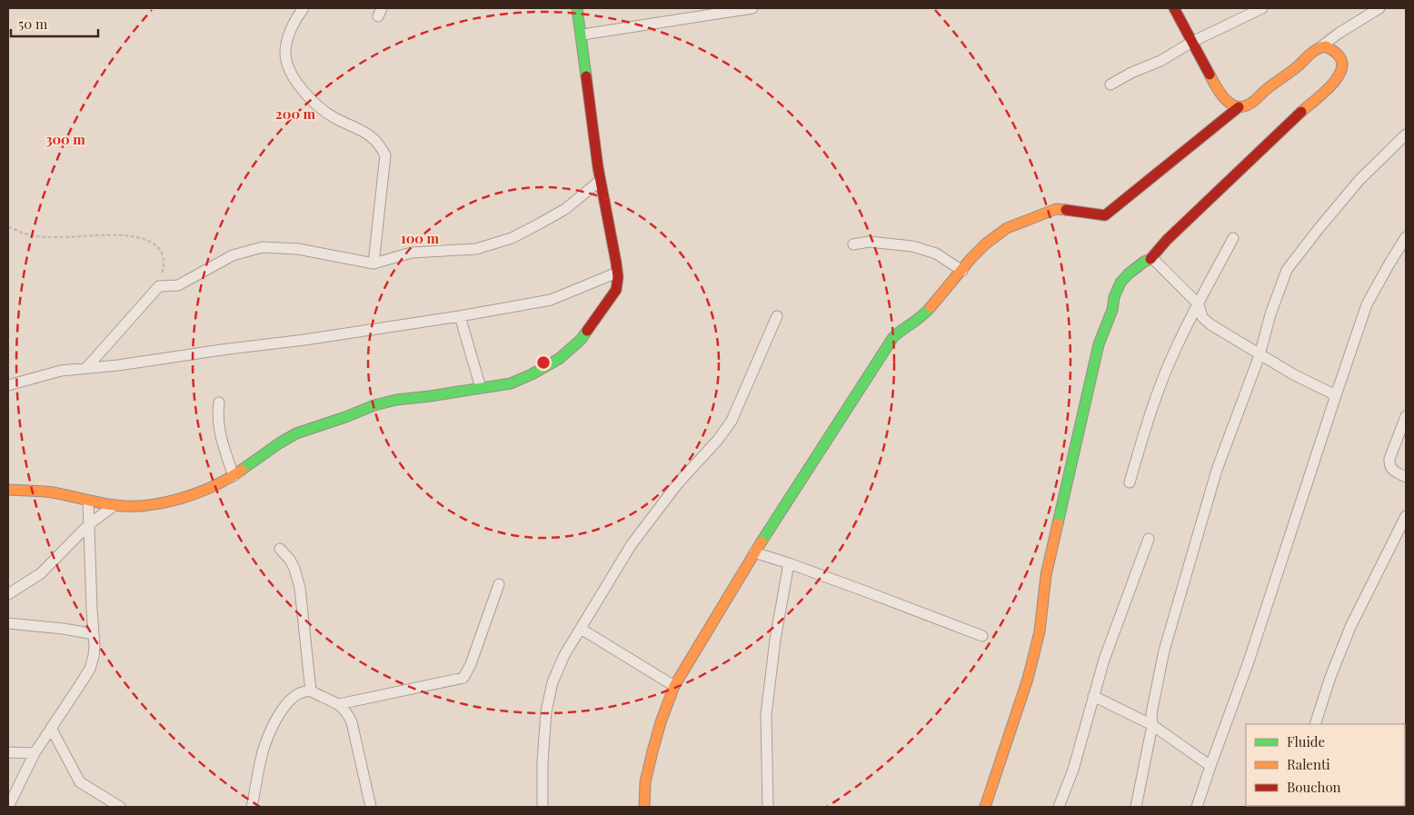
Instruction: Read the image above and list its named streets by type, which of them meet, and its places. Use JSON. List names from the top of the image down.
{
  "legend": ["Fluide", "Ralenti", "Bouchon"],
  "scale_bar": "50 m",
  "rings": ["200 m", "300 m", "100 m"]
}
